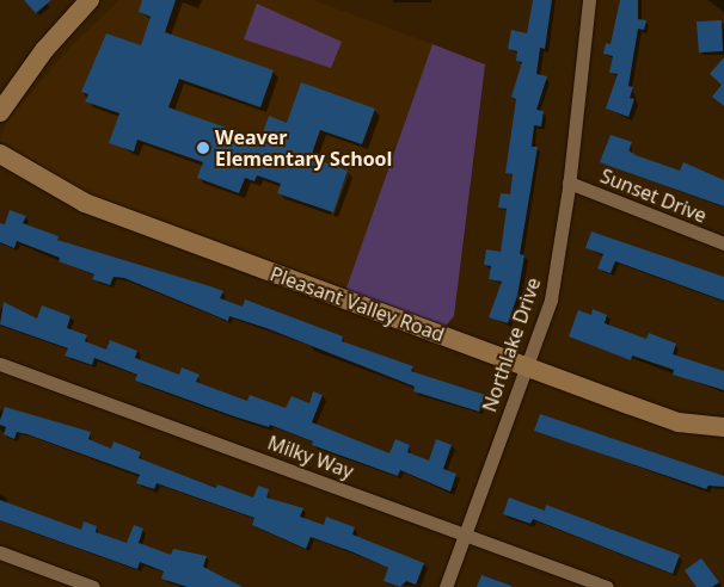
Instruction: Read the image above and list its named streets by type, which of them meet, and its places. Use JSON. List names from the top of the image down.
{
  "streets": {
    "street": [
      "Sunset Drive",
      "Pleasant Valley Road",
      "Northlake Drive",
      "Milky Way"
    ]
  },
  "crossings": [
    ["Sunset Drive", "Northlake Drive"],
    ["Pleasant Valley Road", "Northlake Drive"],
    ["Northlake Drive", "Milky Way"]
  ],
  "places": ["Weaver Elementary School"]
}
